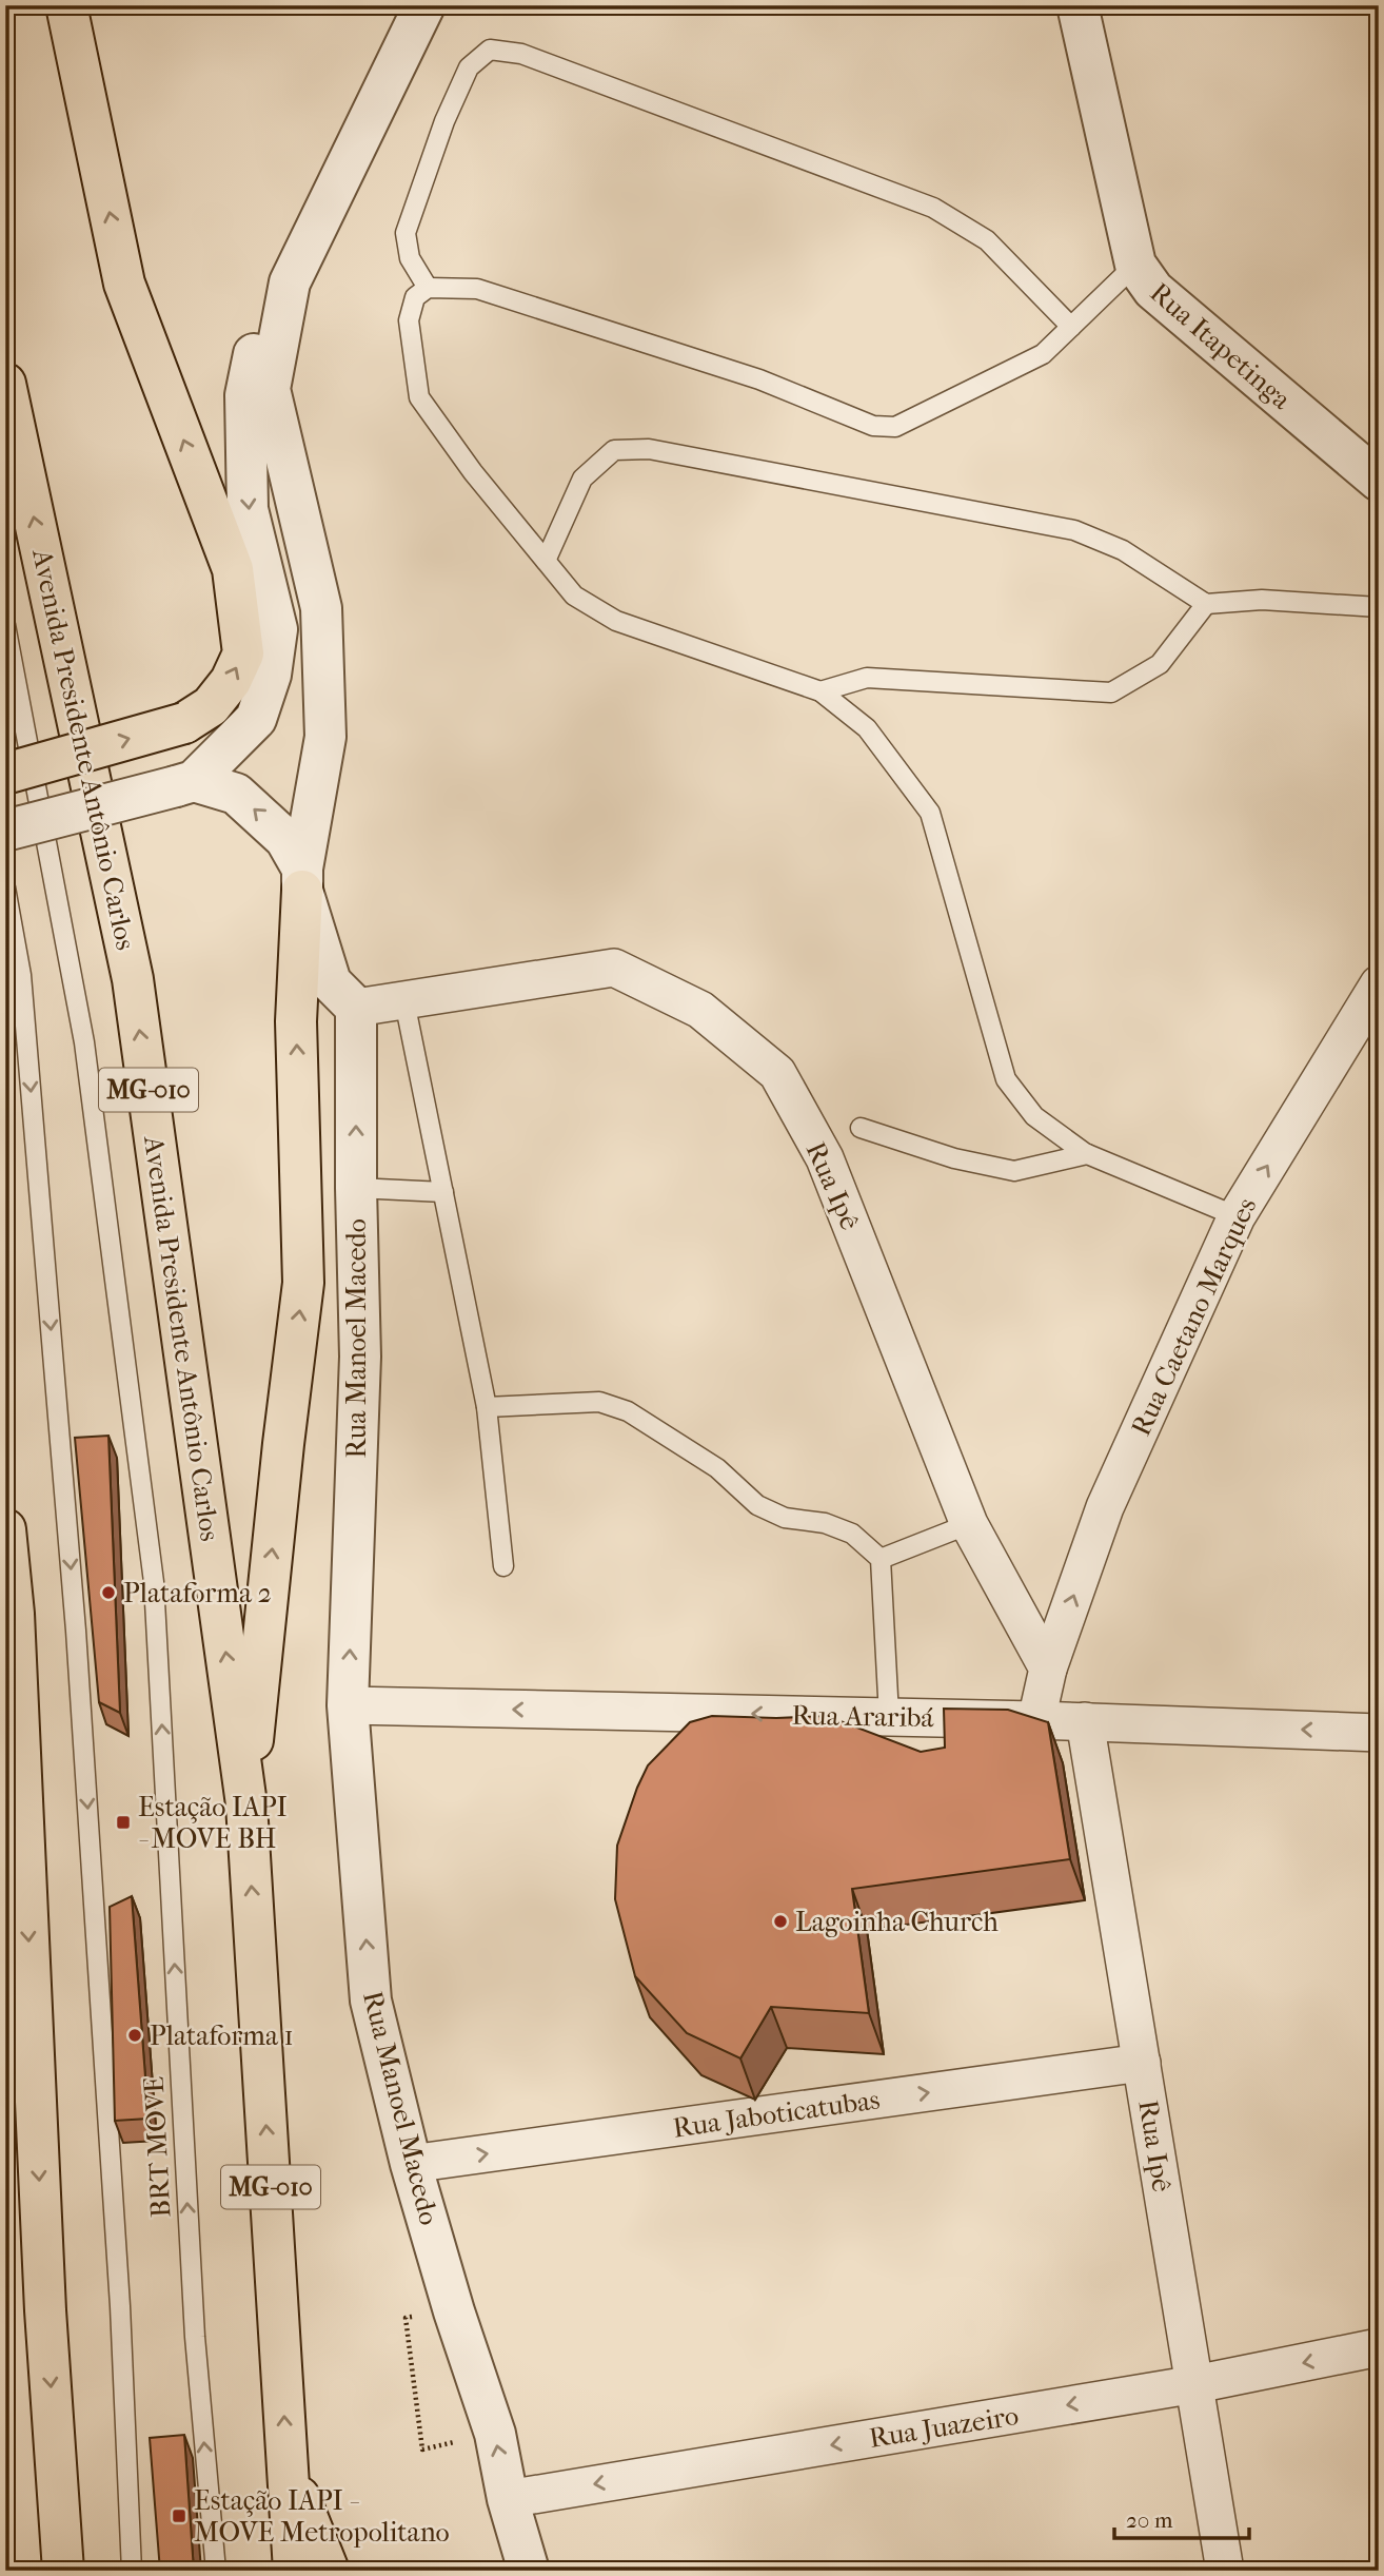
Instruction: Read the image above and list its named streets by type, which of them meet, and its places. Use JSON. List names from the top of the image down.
{
  "streets": {
    "highway": ["Avenida Presidente Antônio Carlos", "MG-010"],
    "street": [
      "Rua Itapetinga",
      "Rua Ipê",
      "Rua Caetano Marques",
      "Rua Manoel Macedo",
      "Rua Araribá",
      "Rua Jaboticatubas",
      "Rua Juazeiro"
    ],
    "lane": ["BRT MOVE"]
  },
  "crossings": [
    ["Rua Ipê", "Rua Caetano Marques"],
    ["Rua Ipê", "Rua Manoel Macedo"],
    ["Rua Ipê", "Rua Araribá"],
    ["Rua Ipê", "Rua Jaboticatubas"],
    ["Rua Ipê", "Rua Juazeiro"],
    ["Rua Manoel Macedo", "Rua Araribá"],
    ["Rua Manoel Macedo", "Rua Jaboticatubas"],
    ["Rua Manoel Macedo", "Rua Juazeiro"]
  ],
  "one_way": [
    "Rua Caetano Marques",
    "Rua Manoel Macedo",
    "Rua Araribá",
    "Rua Jaboticatubas",
    "Rua Juazeiro"
  ],
  "places": {
    "other": ["Plataforma 2", "Lagoinha Church", "Plataforma 1"],
    "transit": ["Estação IAPI - MOVE BH", "Estação IAPI - MOVE Metropolitano"]
  },
  "scale_bar": "20 m"
}
